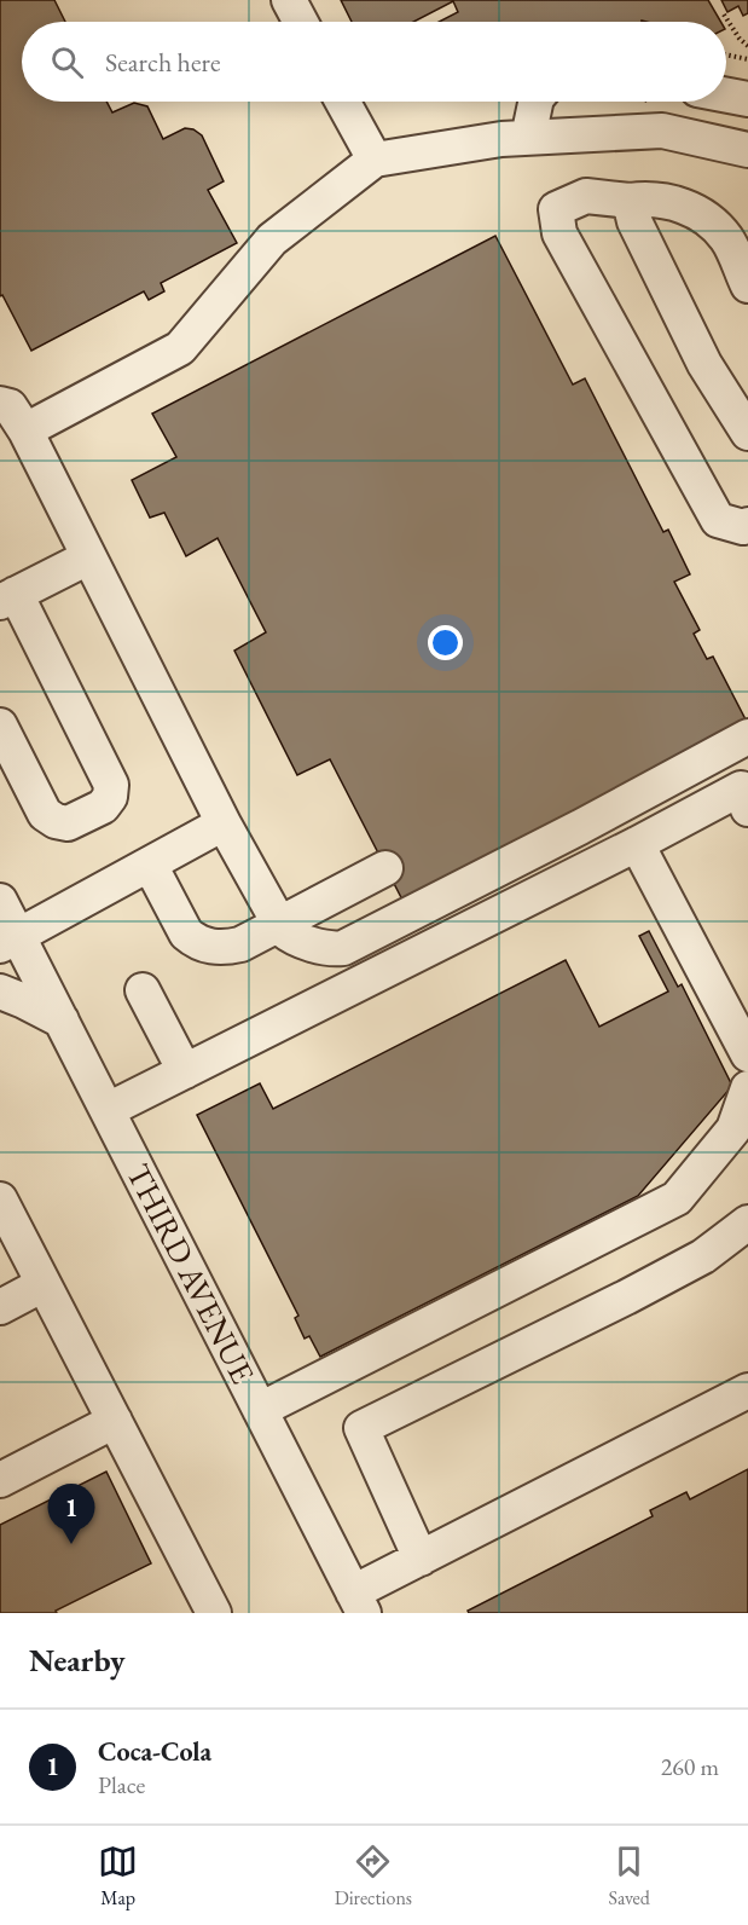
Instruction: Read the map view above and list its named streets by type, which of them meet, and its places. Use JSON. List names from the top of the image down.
{
  "streets": {
    "street": ["THIRD AVENUE"]
  },
  "page": {
    "search": "Search here",
    "pins": "1",
    "heading": "Nearby",
    "list": [
      {
        "mark": "1",
        "name": "Coca-Cola",
        "note": "Place",
        "value": "260 m"
      }
    ],
    "nav": ["Map", "Directions", "Saved"]
  }
}
